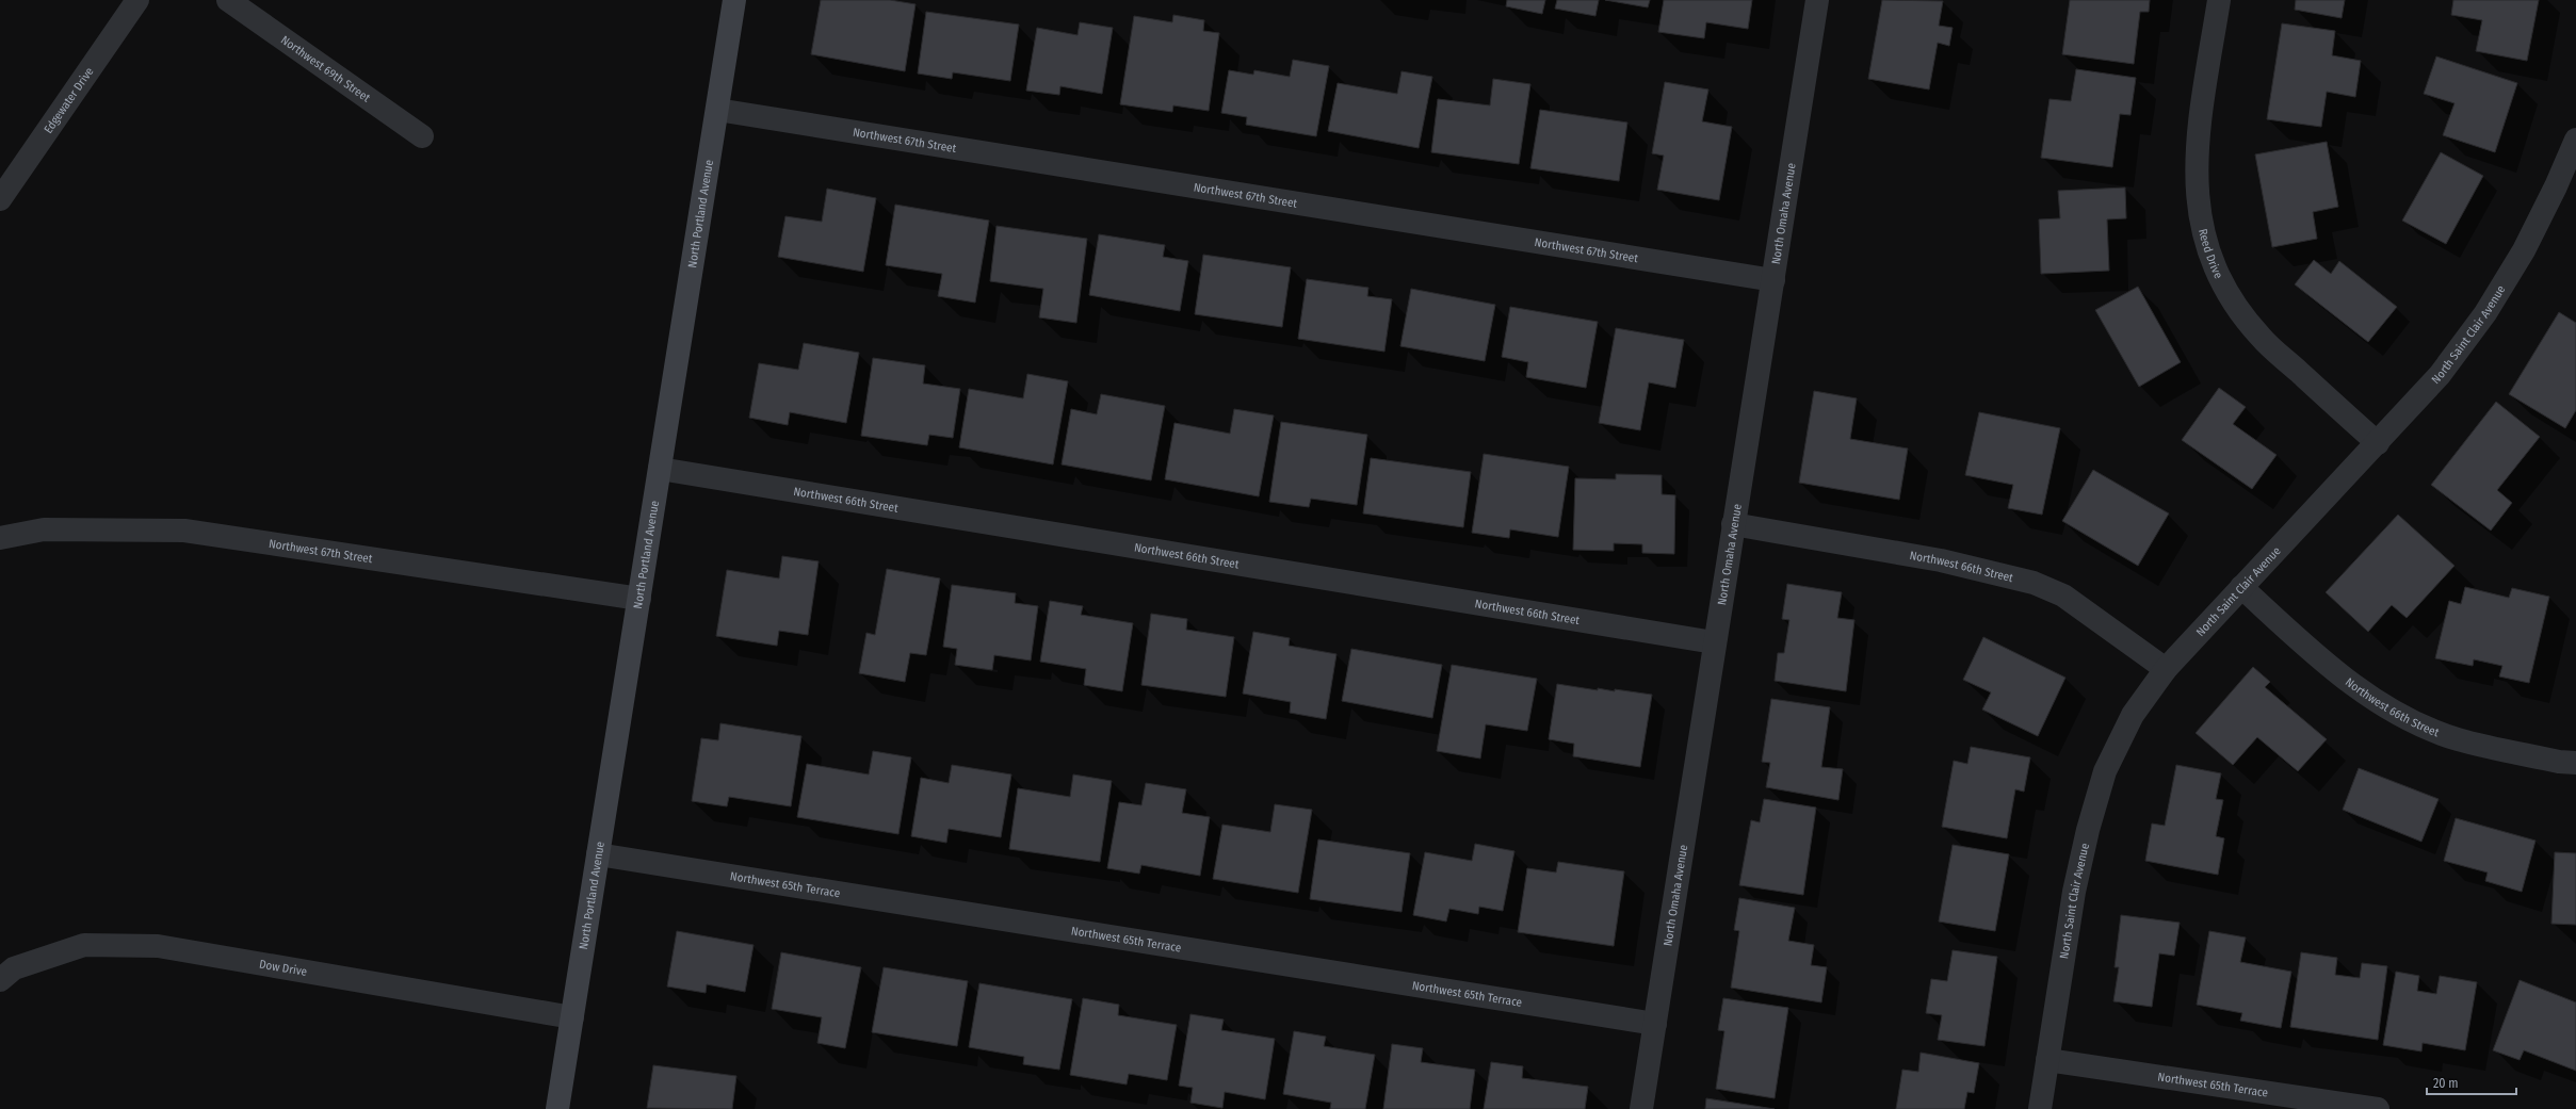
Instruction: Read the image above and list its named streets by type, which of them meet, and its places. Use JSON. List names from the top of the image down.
{
  "streets": {
    "street": [
      "Northwest 69th Street",
      "Edgewater Drive",
      "Northwest 67th Street",
      "North Portland Avenue",
      "North Omaha Avenue",
      "Reed Drive",
      "North Saint Clair Avenue",
      "Northwest 66th Street",
      "Northwest 65th Terrace",
      "Dow Drive"
    ]
  },
  "crossings": [
    ["Northwest 67th Street", "North Portland Avenue"],
    ["Northwest 67th Street", "North Omaha Avenue"],
    ["North Portland Avenue", "Northwest 66th Street"],
    ["North Portland Avenue", "Northwest 65th Terrace"],
    ["North Portland Avenue", "Dow Drive"],
    ["North Omaha Avenue", "Northwest 66th Street"],
    ["North Omaha Avenue", "Northwest 65th Terrace"],
    ["Reed Drive", "North Saint Clair Avenue"],
    ["North Saint Clair Avenue", "Northwest 66th Street"],
    ["North Saint Clair Avenue", "Northwest 65th Terrace"]
  ],
  "scale_bar": "20 m"
}
